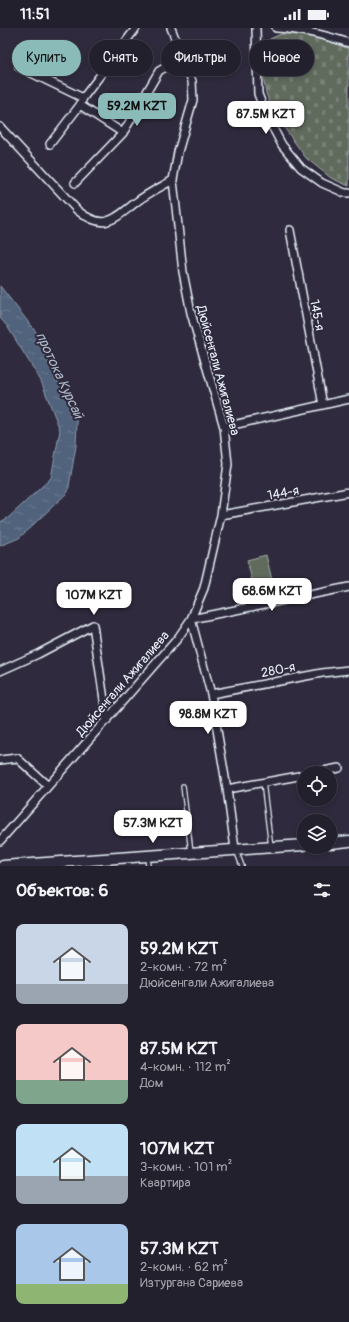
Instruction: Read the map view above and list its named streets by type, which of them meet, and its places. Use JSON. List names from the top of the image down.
{
  "streets": {
    "street": [
      "145-я",
      "Дюйсенгали Ажигалиева",
      "144-я",
      "280-я"
    ]
  },
  "crossings": [
    ["Дюйсенгали Ажигалиева", "144-я"]
  ],
  "water": ["протока Курсай"],
  "page": {
    "status": "11:51",
    "chip": [
      "Купить",
      "Снять",
      "Фильтры",
      "Новое"
    ],
    "price": [
      "59.2M KZT",
      "87.5M KZT",
      "68.6M KZT",
      "107M KZT",
      "98.8M KZT",
      "57.3M KZT"
    ],
    "heading": "Объектов: 6",
    "list": [
      {
        "name": "59.2M KZT",
        "note": "2-комн. · 72 m² · Дюйсенгали Ажигалиева"
      },
      {
        "name": "87.5M KZT",
        "note": "4-комн. · 112 m² · Дом"
      },
      {
        "name": "107M KZT",
        "note": "3-комн. · 101 m² · Квартира"
      },
      {
        "name": "57.3M KZT",
        "note": "2-комн. · 62 m² · Изтургана Сариева"
      }
    ]
  }
}
